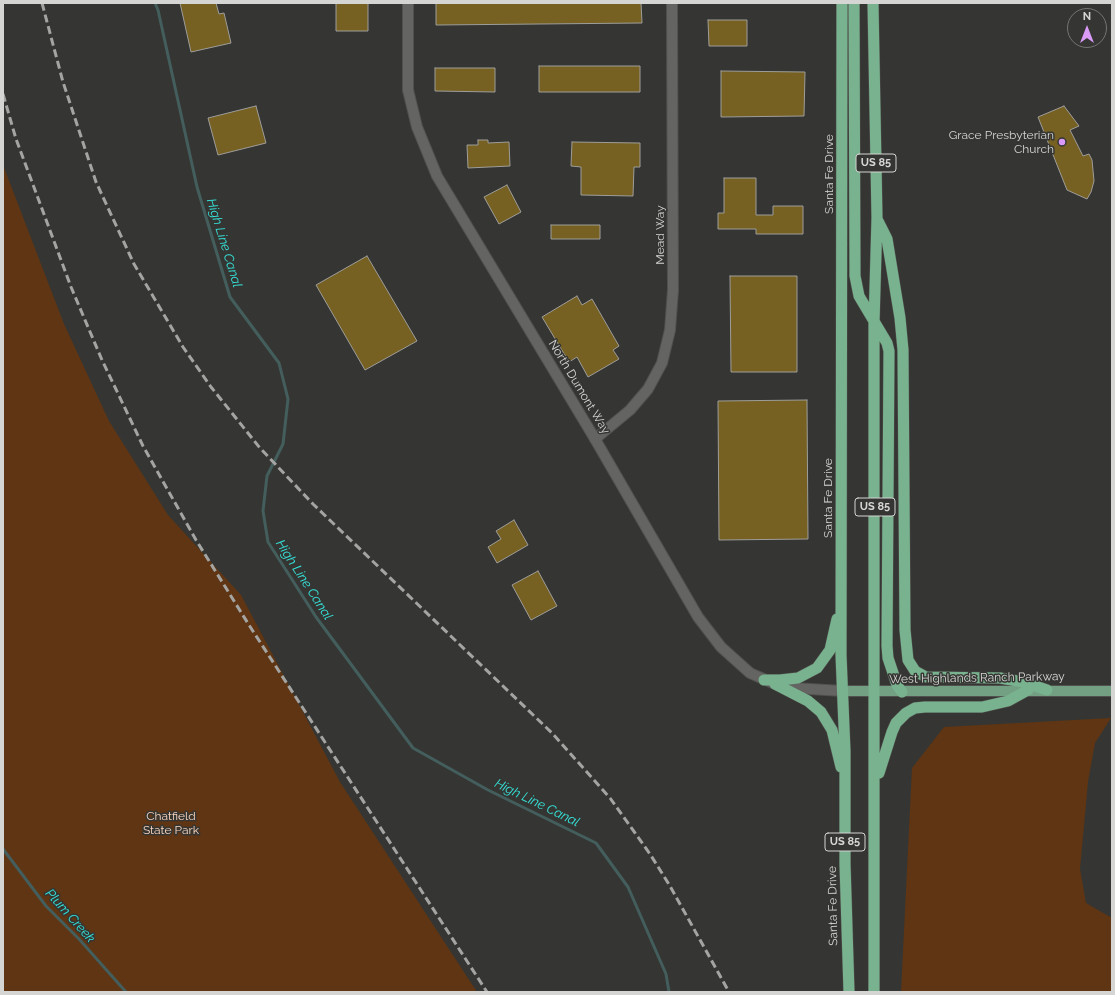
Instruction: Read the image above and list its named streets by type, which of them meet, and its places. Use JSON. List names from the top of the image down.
{
  "streets": {
    "highway": ["US 85", "Santa Fe Drive"],
    "main road": ["West Highlands Ranch Parkway"],
    "street": ["Mead Way", "North Dumont Way"]
  },
  "crossings": [
    ["US 85", "West Highlands Ranch Parkway"],
    ["Santa Fe Drive", "North Dumont Way"],
    ["Santa Fe Drive", "West Highlands Ranch Parkway"],
    ["Mead Way", "North Dumont Way"],
    ["North Dumont Way", "West Highlands Ranch Parkway"]
  ],
  "water": ["High Line Canal", "Plum Creek"],
  "parks": ["Chatfield State Park"],
  "places": ["Grace Presbyterian Church"],
  "north": "top"
}
